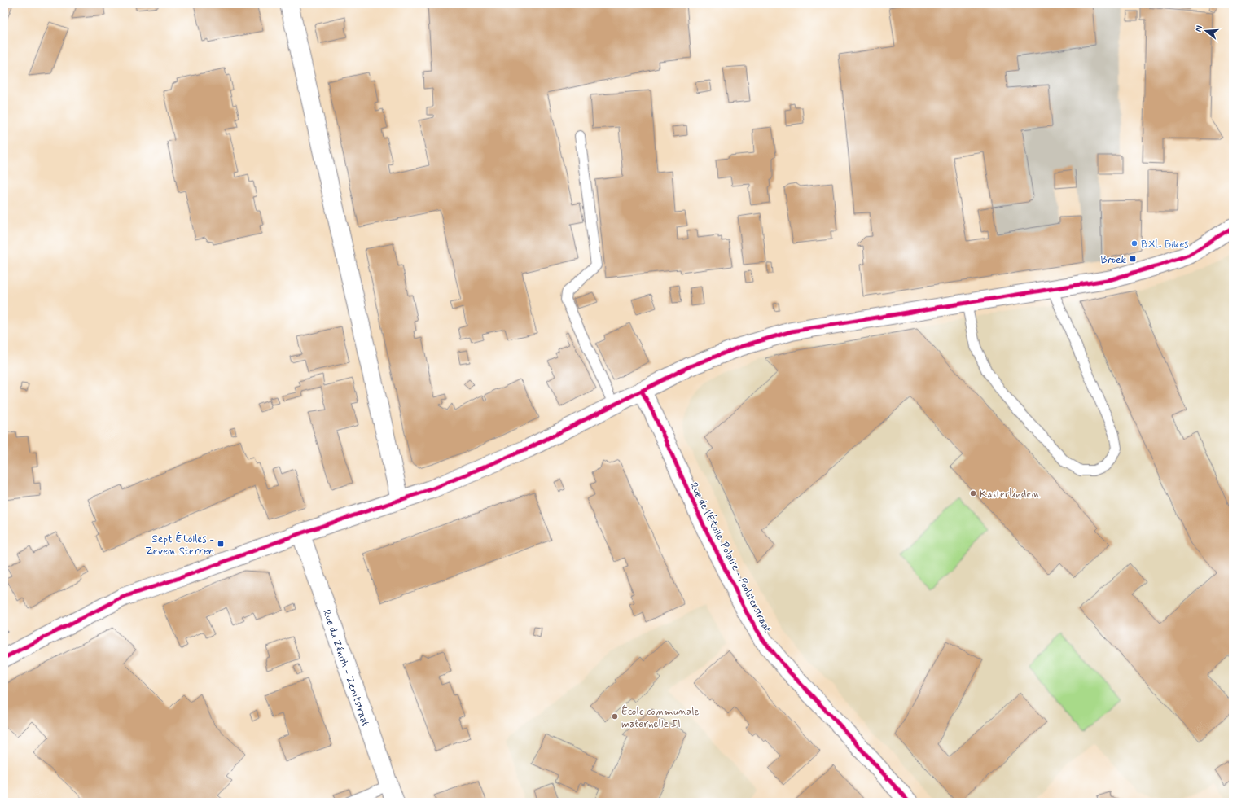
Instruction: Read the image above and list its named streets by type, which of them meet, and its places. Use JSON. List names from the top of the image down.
{
  "streets": {
    "street": ["Rue de l'Étoile Polaire - Poolsterstraat", "Rue du Zénith - Zenitstraat"]
  },
  "places": {
    "other": ["BXL Bikes", "Kasterlinden", "École communale maternelle II"],
    "transit": ["Broek", "Sept Étoiles - Zeven Sterren"]
  },
  "north": "left"
}
